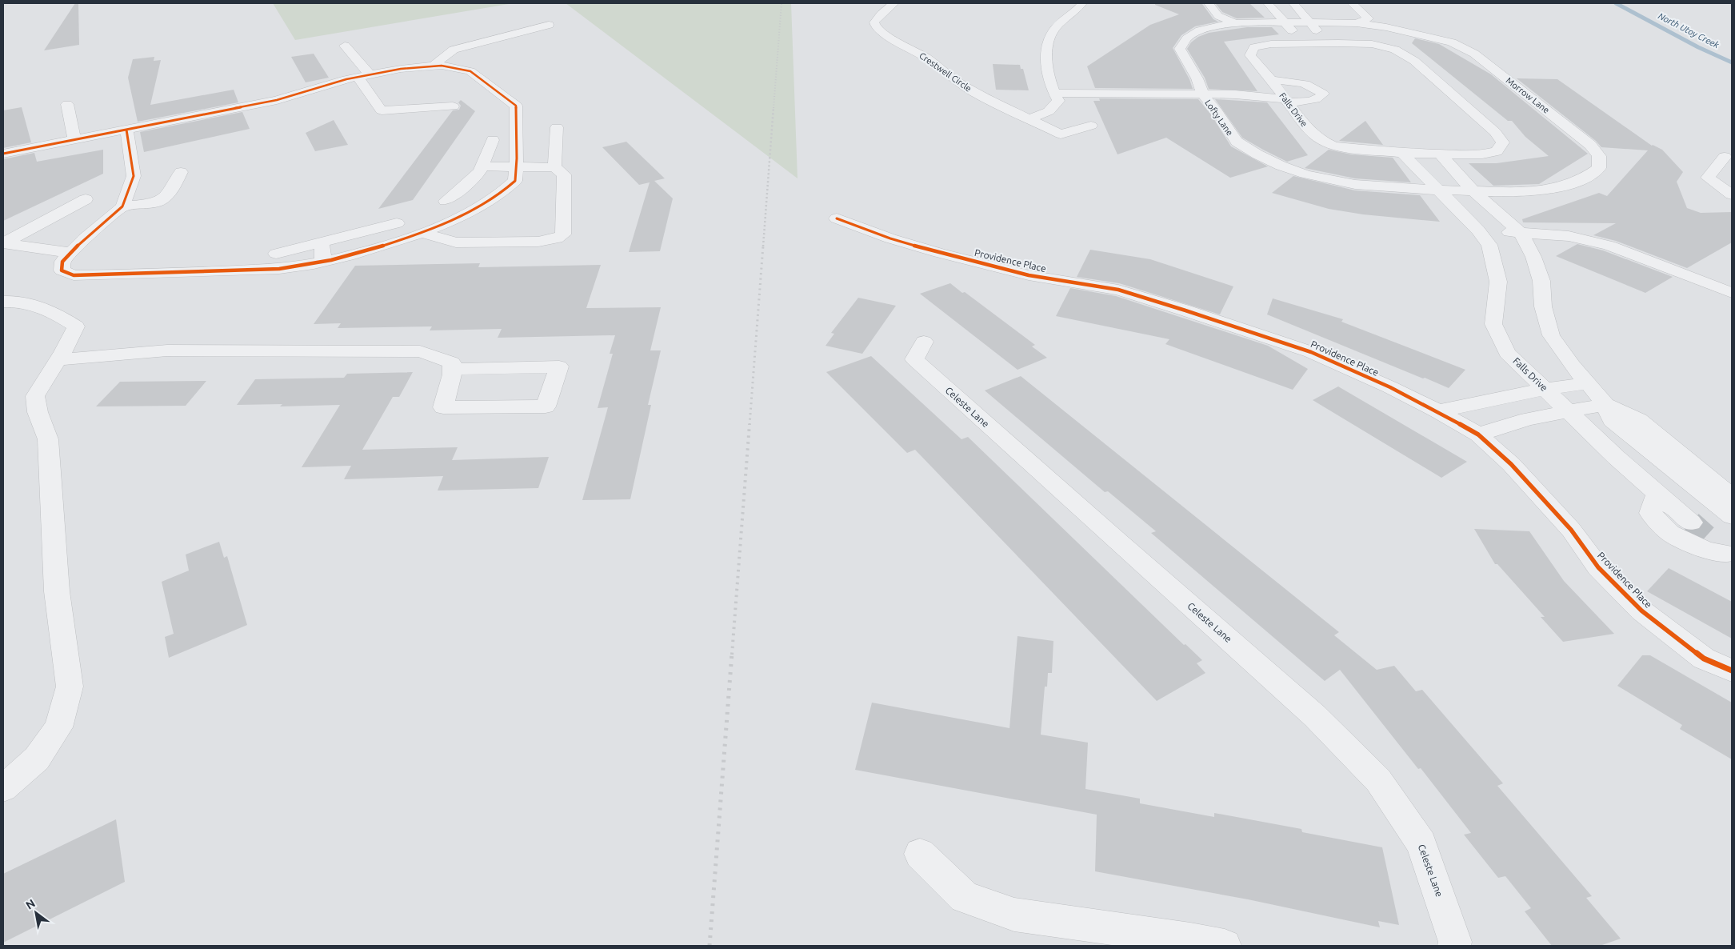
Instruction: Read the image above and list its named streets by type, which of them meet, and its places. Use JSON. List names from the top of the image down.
{
  "streets": {
    "street": [
      "Crestwell Circle",
      "Morrow Lane",
      "Falls Drive",
      "Lofty Lane",
      "Providence Place",
      "Celeste Lane"
    ]
  },
  "crossings": [
    ["Morrow Lane", "Falls Drive"],
    ["Morrow Lane", "Lofty Lane"],
    ["Falls Drive", "Lofty Lane"]
  ],
  "water": ["North Utoy Creek"],
  "north": "top left"
}
